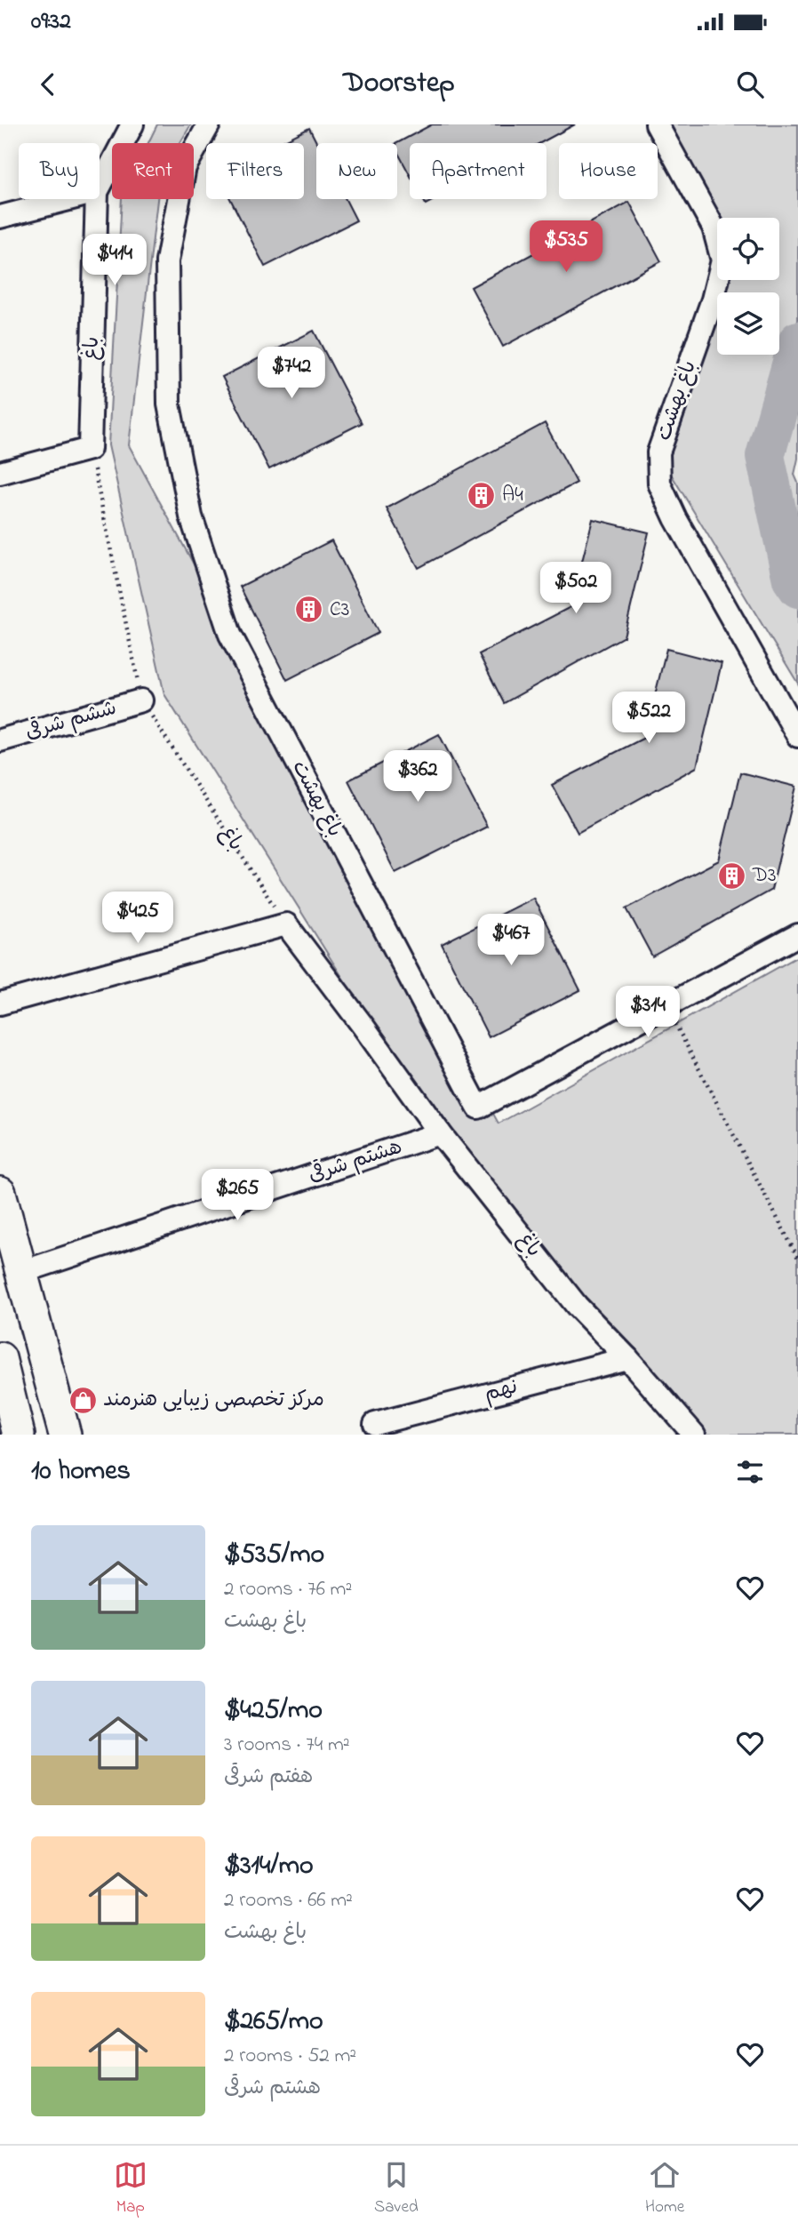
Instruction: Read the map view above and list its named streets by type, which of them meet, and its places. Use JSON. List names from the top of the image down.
{
  "streets": {
    "street": [
      "باغ",
      "باغ بهشت",
      "ششم شرقی",
      "هشتم شرقی",
      "نهم"
    ]
  },
  "crossings": [
    ["باغ", "ششم شرقی"],
    ["باغ", "هشتم شرقی"],
    ["باغ", "نهم"]
  ],
  "places": {
    "building": ["A4", "C3", "D3"],
    "shop": ["مرکز تخصصی زیبایی هنرمند"]
  },
  "page": {
    "status": "09:32",
    "header": "Doorstep",
    "chip": [
      "Buy",
      "Rent",
      "Filters",
      "New",
      "Apartment",
      "House"
    ],
    "price": [
      "$535",
      "$414",
      "$742",
      "$502",
      "$522",
      "$362",
      "$425",
      "$467",
      "$314",
      "$265"
    ],
    "heading": "10 homes",
    "list": [
      {
        "name": "$535/mo",
        "note": "2 rooms · 76 m² · باغ بهشت"
      },
      {
        "name": "$425/mo",
        "note": "3 rooms · 74 m² · هفتم شرقی"
      },
      {
        "name": "$314/mo",
        "note": "2 rooms · 66 m² · باغ بهشت"
      },
      {
        "name": "$265/mo",
        "note": "2 rooms · 52 m² · هشتم شرقی"
      }
    ],
    "tabs": ["Map", "Saved", "Home"]
  }
}
